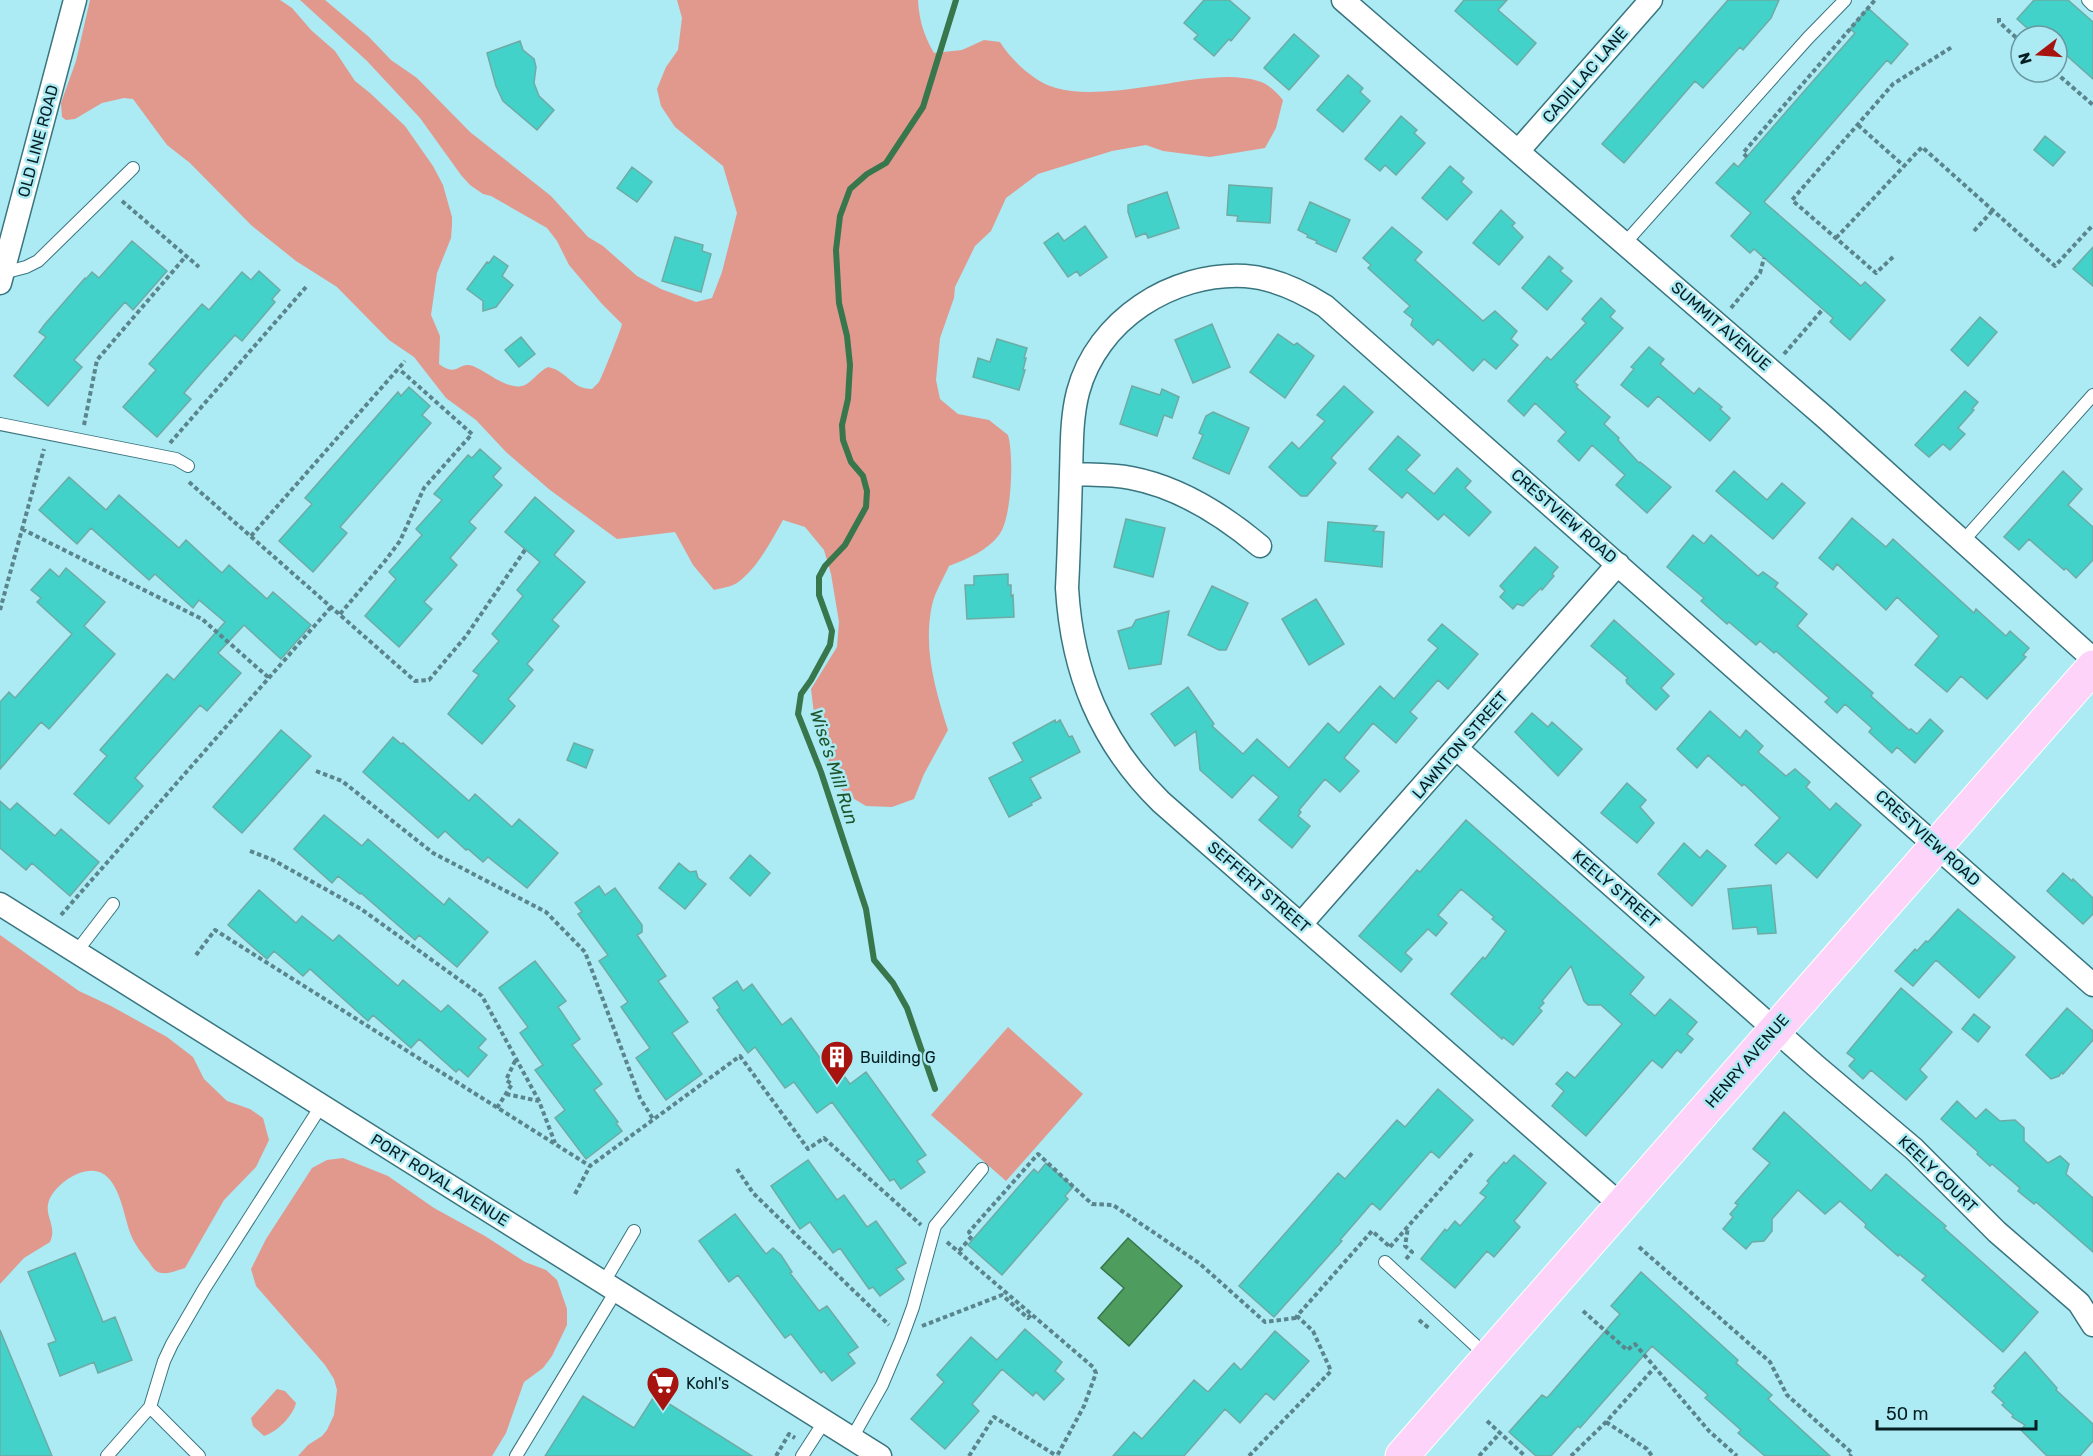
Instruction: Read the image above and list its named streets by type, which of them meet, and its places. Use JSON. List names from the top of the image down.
{
  "streets": {
    "main road": ["HENRY AVENUE"],
    "street": [
      "CADILLAC LANE",
      "OLD LINE ROAD",
      "SUMMIT AVENUE",
      "CRESTVIEW ROAD",
      "LAWNTON STREET",
      "SEFFERT STREET",
      "KEELY STREET",
      "KEELY COURT",
      "PORT ROYAL AVENUE"
    ]
  },
  "crossings": [
    ["CADILLAC LANE", "SUMMIT AVENUE"],
    ["CRESTVIEW ROAD", "LAWNTON STREET"],
    ["CRESTVIEW ROAD", "SEFFERT STREET"],
    ["CRESTVIEW ROAD", "HENRY AVENUE"],
    ["LAWNTON STREET", "SEFFERT STREET"],
    ["LAWNTON STREET", "KEELY STREET"],
    ["SEFFERT STREET", "HENRY AVENUE"],
    ["KEELY STREET", "HENRY AVENUE"],
    ["KEELY STREET", "KEELY COURT"],
    ["HENRY AVENUE", "KEELY COURT"]
  ],
  "water": ["Wise's Mill Run"],
  "places": {
    "building": ["Building G"],
    "supermarket": ["Kohl's"]
  },
  "scale_bar": "50 m",
  "north": "left"
}
